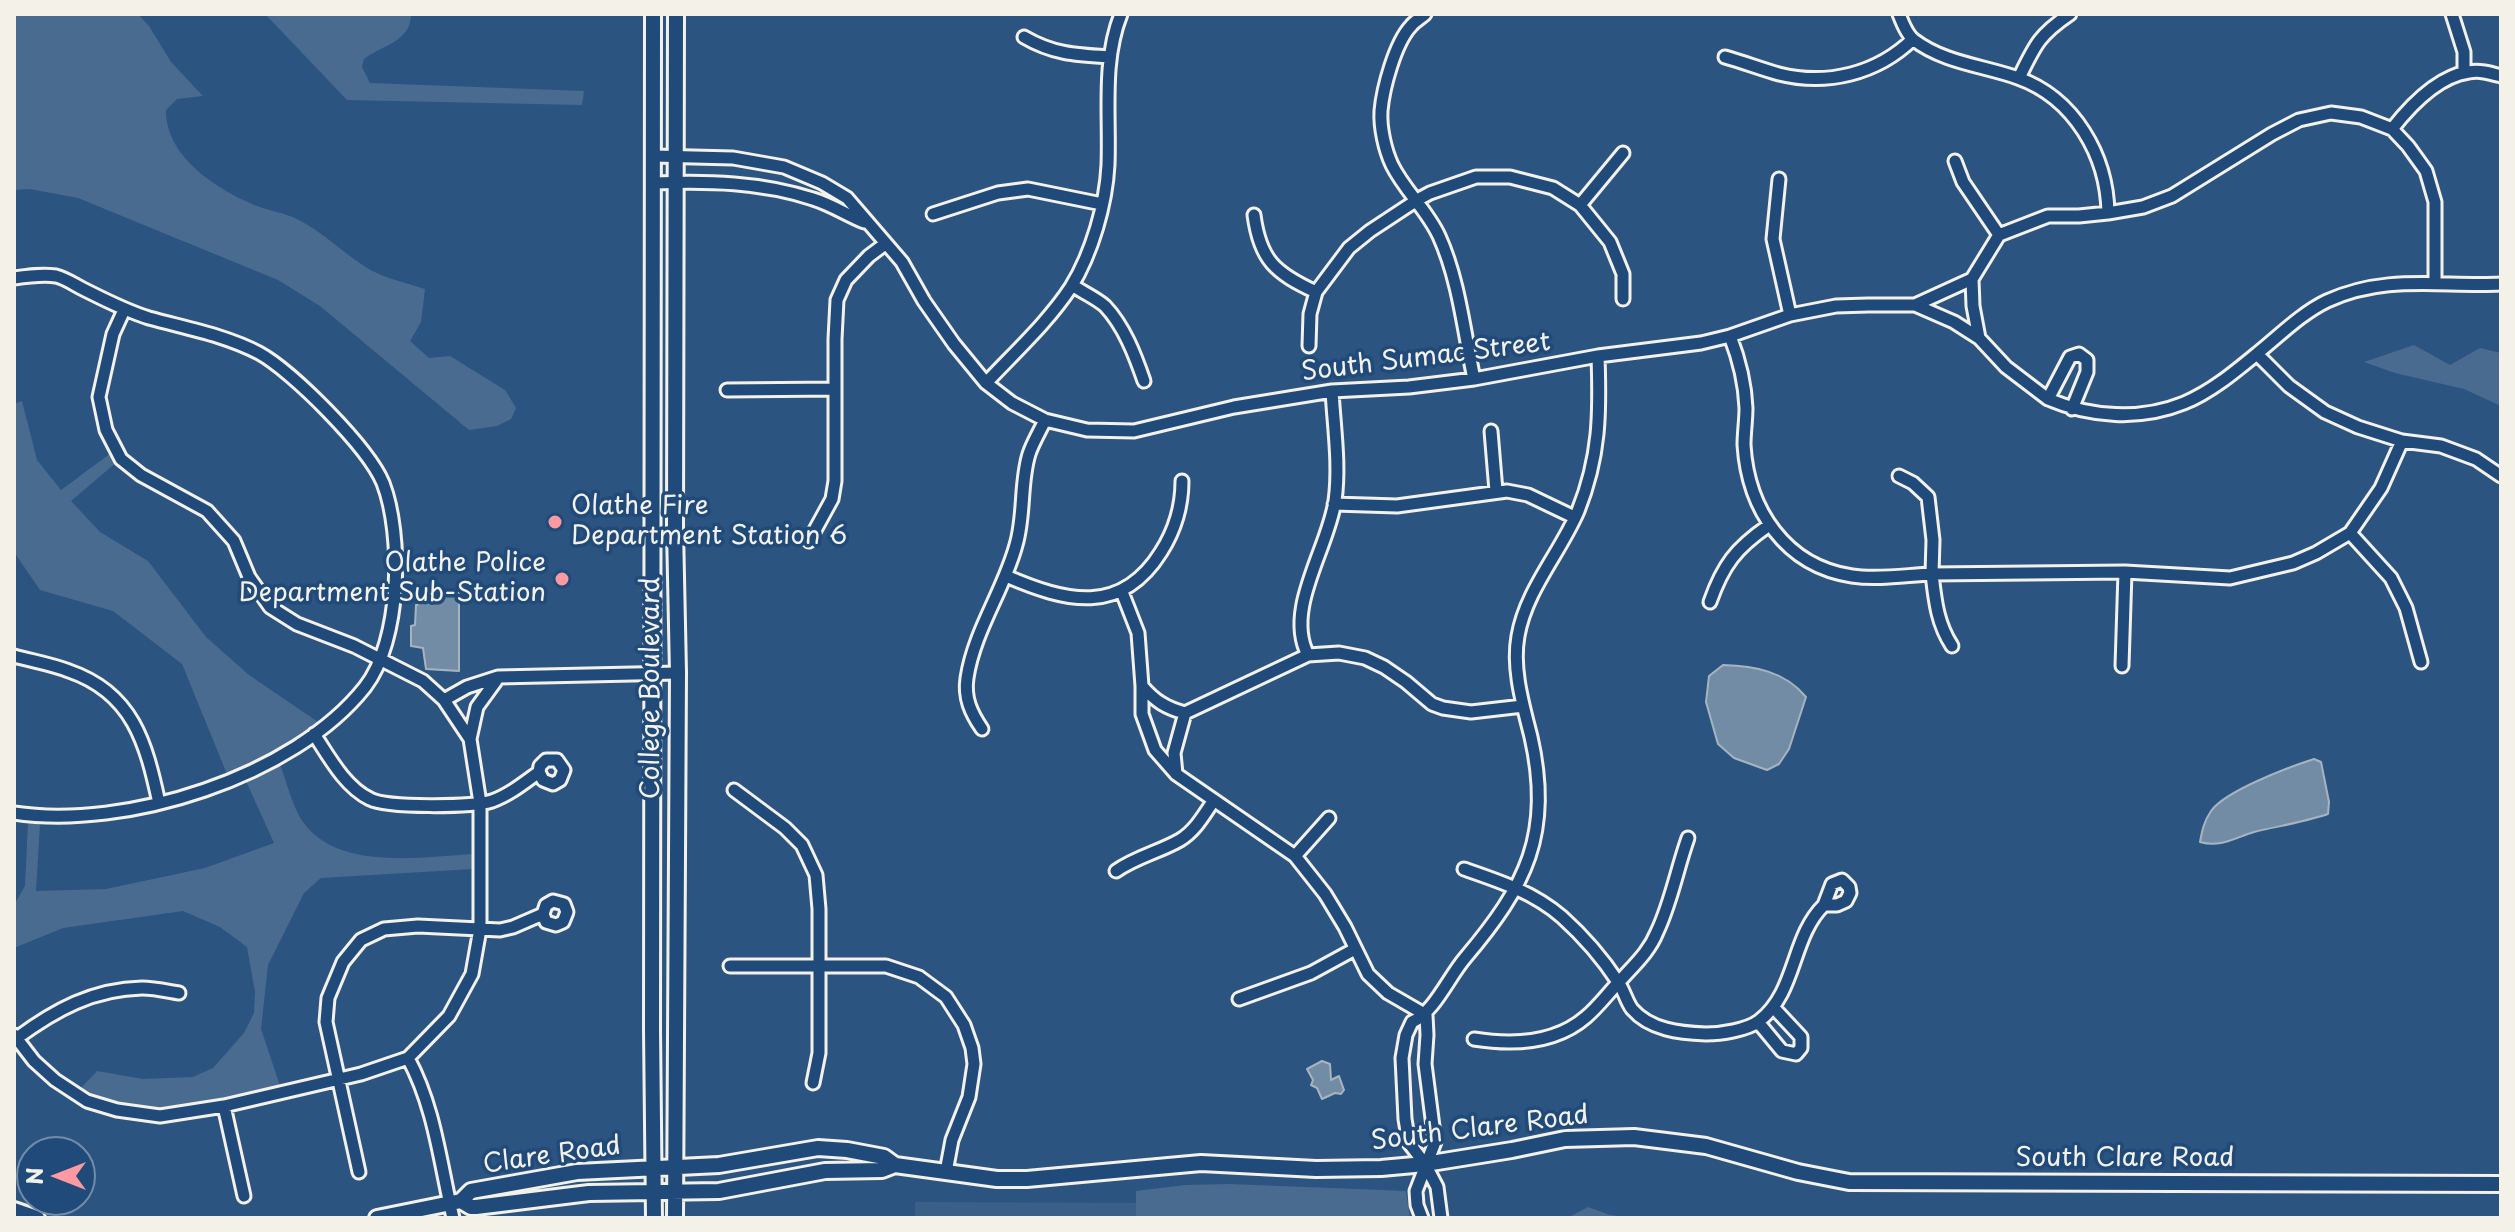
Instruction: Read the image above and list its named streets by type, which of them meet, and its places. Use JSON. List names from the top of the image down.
{
  "streets": {
    "street": [
      "South Sumac Street",
      "College Boulevard",
      "South Clare Road",
      "Clare Road"
    ]
  },
  "crossings": [
    ["South Sumac Street", "College Boulevard"],
    ["College Boulevard", "South Clare Road"],
    ["College Boulevard", "Clare Road"],
    ["South Clare Road", "Clare Road"]
  ],
  "places": ["Olathe Fire Department Station 6", "Olathe Police Department Sub-Station"],
  "north": "left"
}
